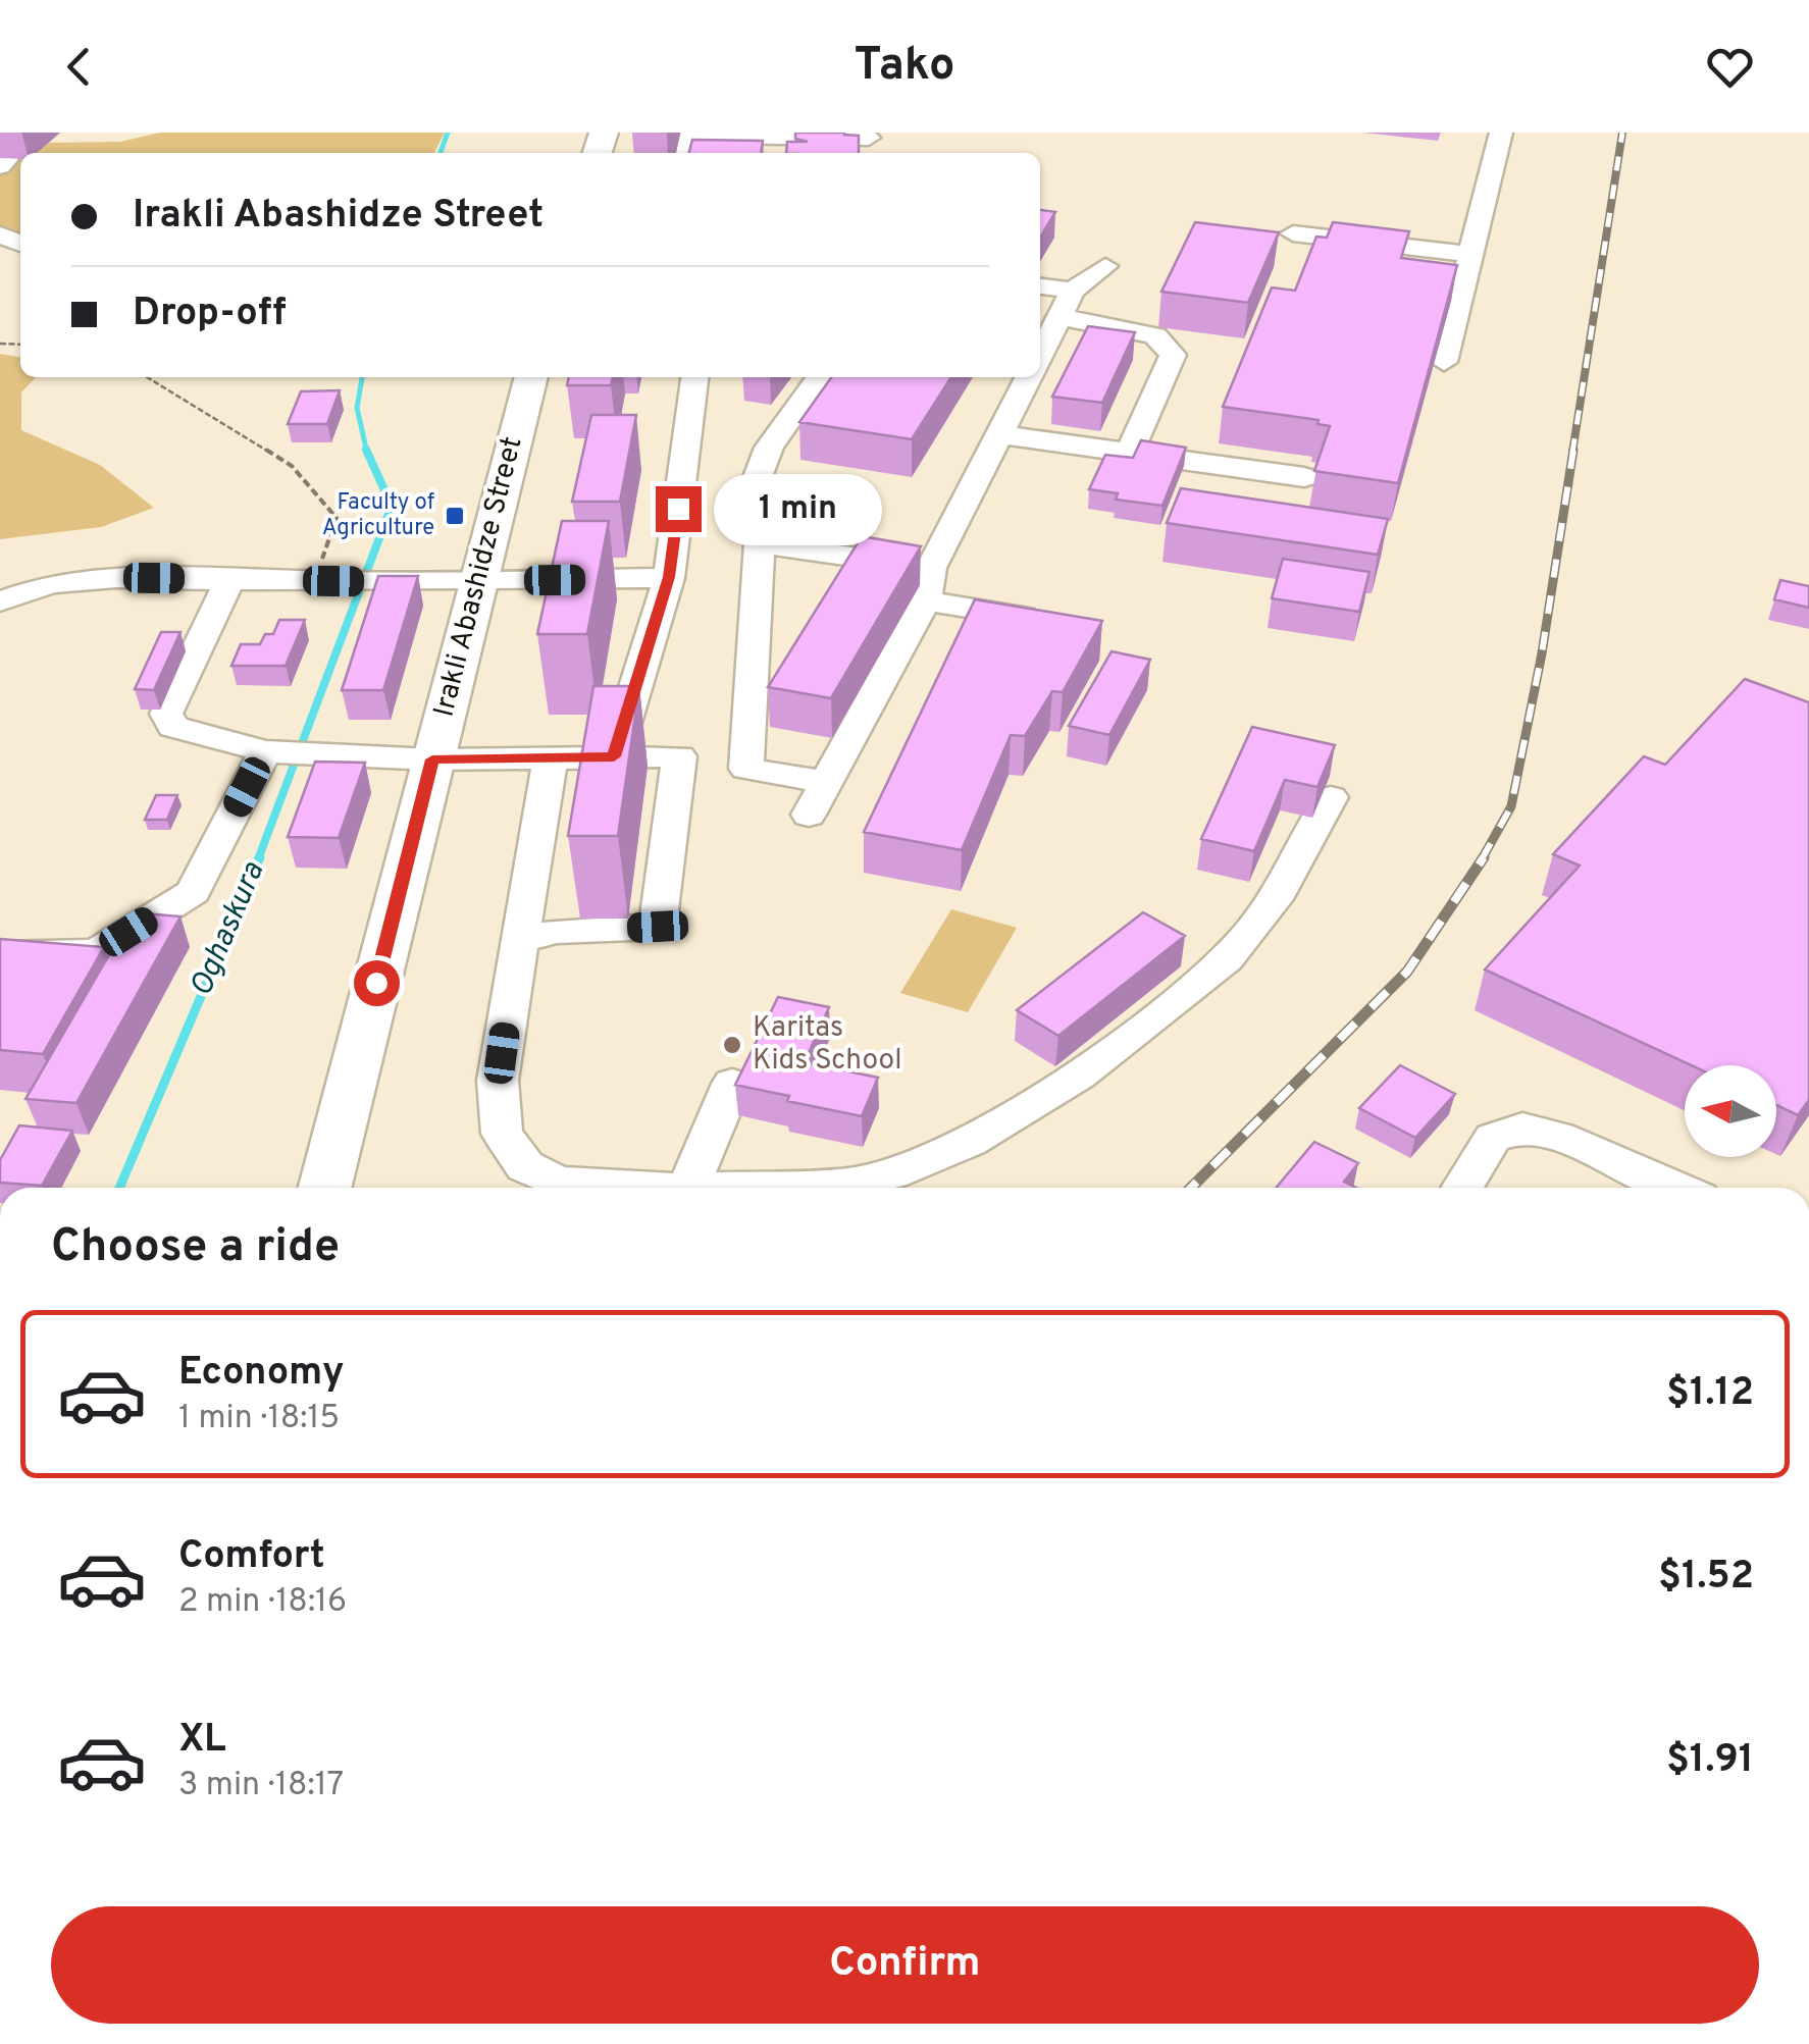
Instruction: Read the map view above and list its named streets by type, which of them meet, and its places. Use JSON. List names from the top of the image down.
{
  "streets": {
    "main road": ["Irakli Abashidze Street"]
  },
  "water": ["Oghaskura"],
  "places": {
    "transit": ["Faculty of Agriculture"],
    "other": ["Karitas Kids School"]
  },
  "north": "left",
  "page": {
    "header": "Tako",
    "banner": ["Irakli Abashidze Street", "Drop-off"],
    "bubble": "1 min",
    "heading": "Choose a ride",
    "list": [
      {
        "name": "Economy",
        "note": "1 min · 18:15",
        "value": "$1.12"
      },
      {
        "name": "Comfort",
        "note": "2 min · 18:16",
        "value": "$1.52"
      },
      {
        "name": "XL",
        "note": "3 min · 18:17",
        "value": "$1.91"
      }
    ],
    "buttons": "Confirm"
  }
}
